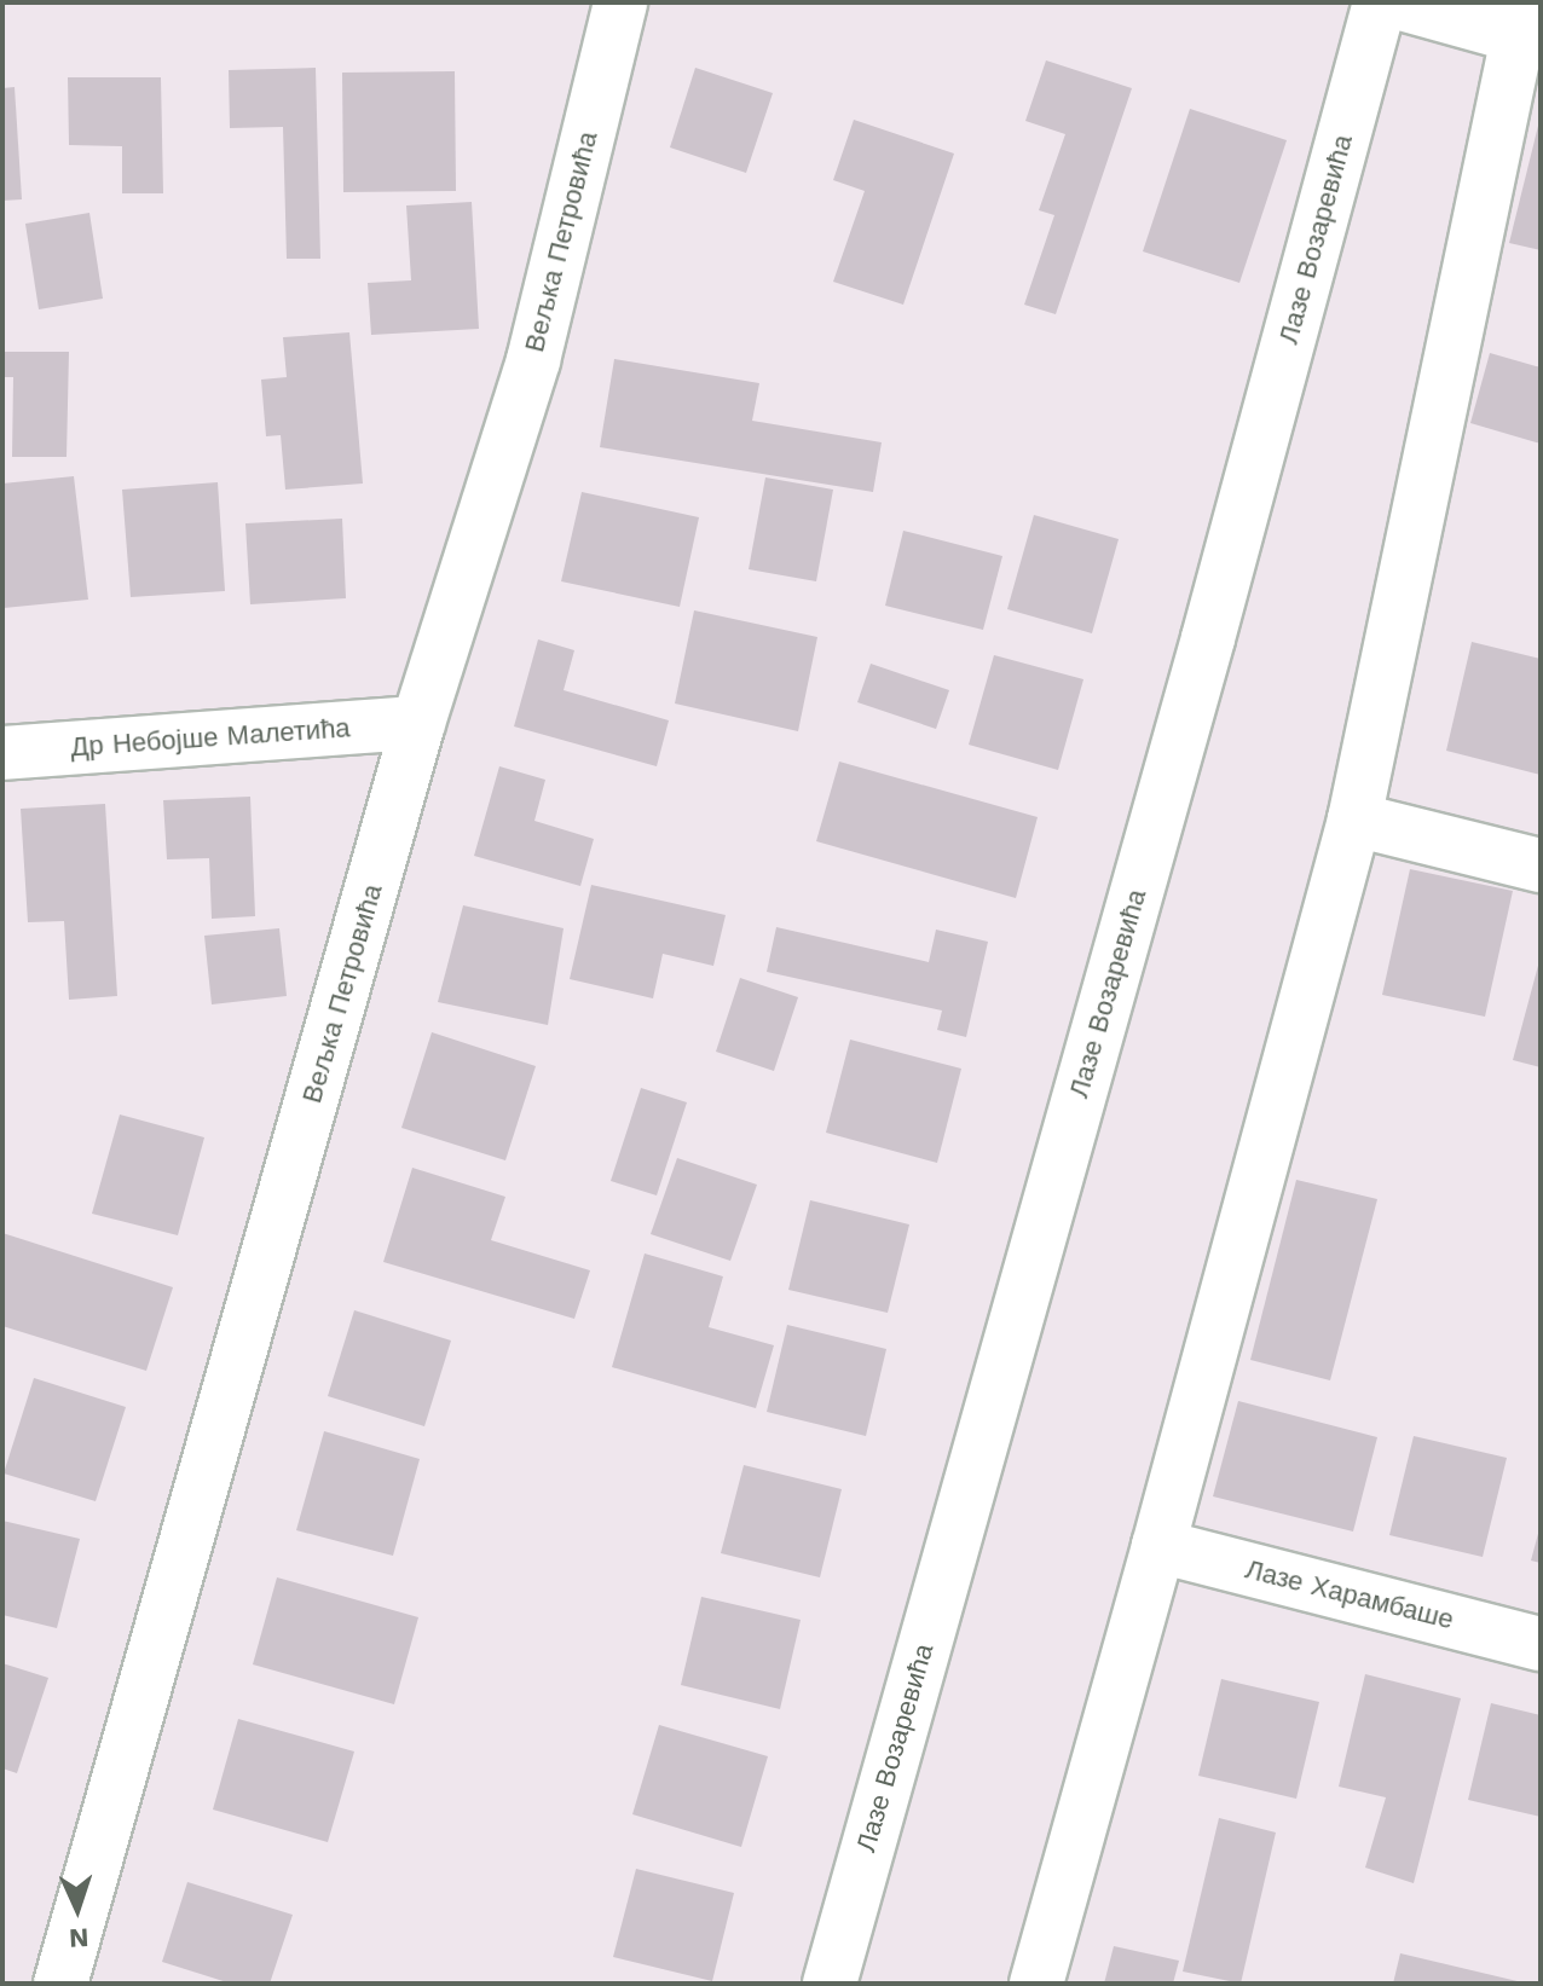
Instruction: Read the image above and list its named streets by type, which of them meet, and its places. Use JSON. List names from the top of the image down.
{
  "streets": {
    "street": [
      "Лазе Возаревића",
      "Вељка Петровића",
      "Др Небојше Малетића",
      "Лазе Харамбаше"
    ]
  },
  "crossings": [
    ["Вељка Петровића", "Др Небојше Малетића"]
  ],
  "north": "bottom"
}
